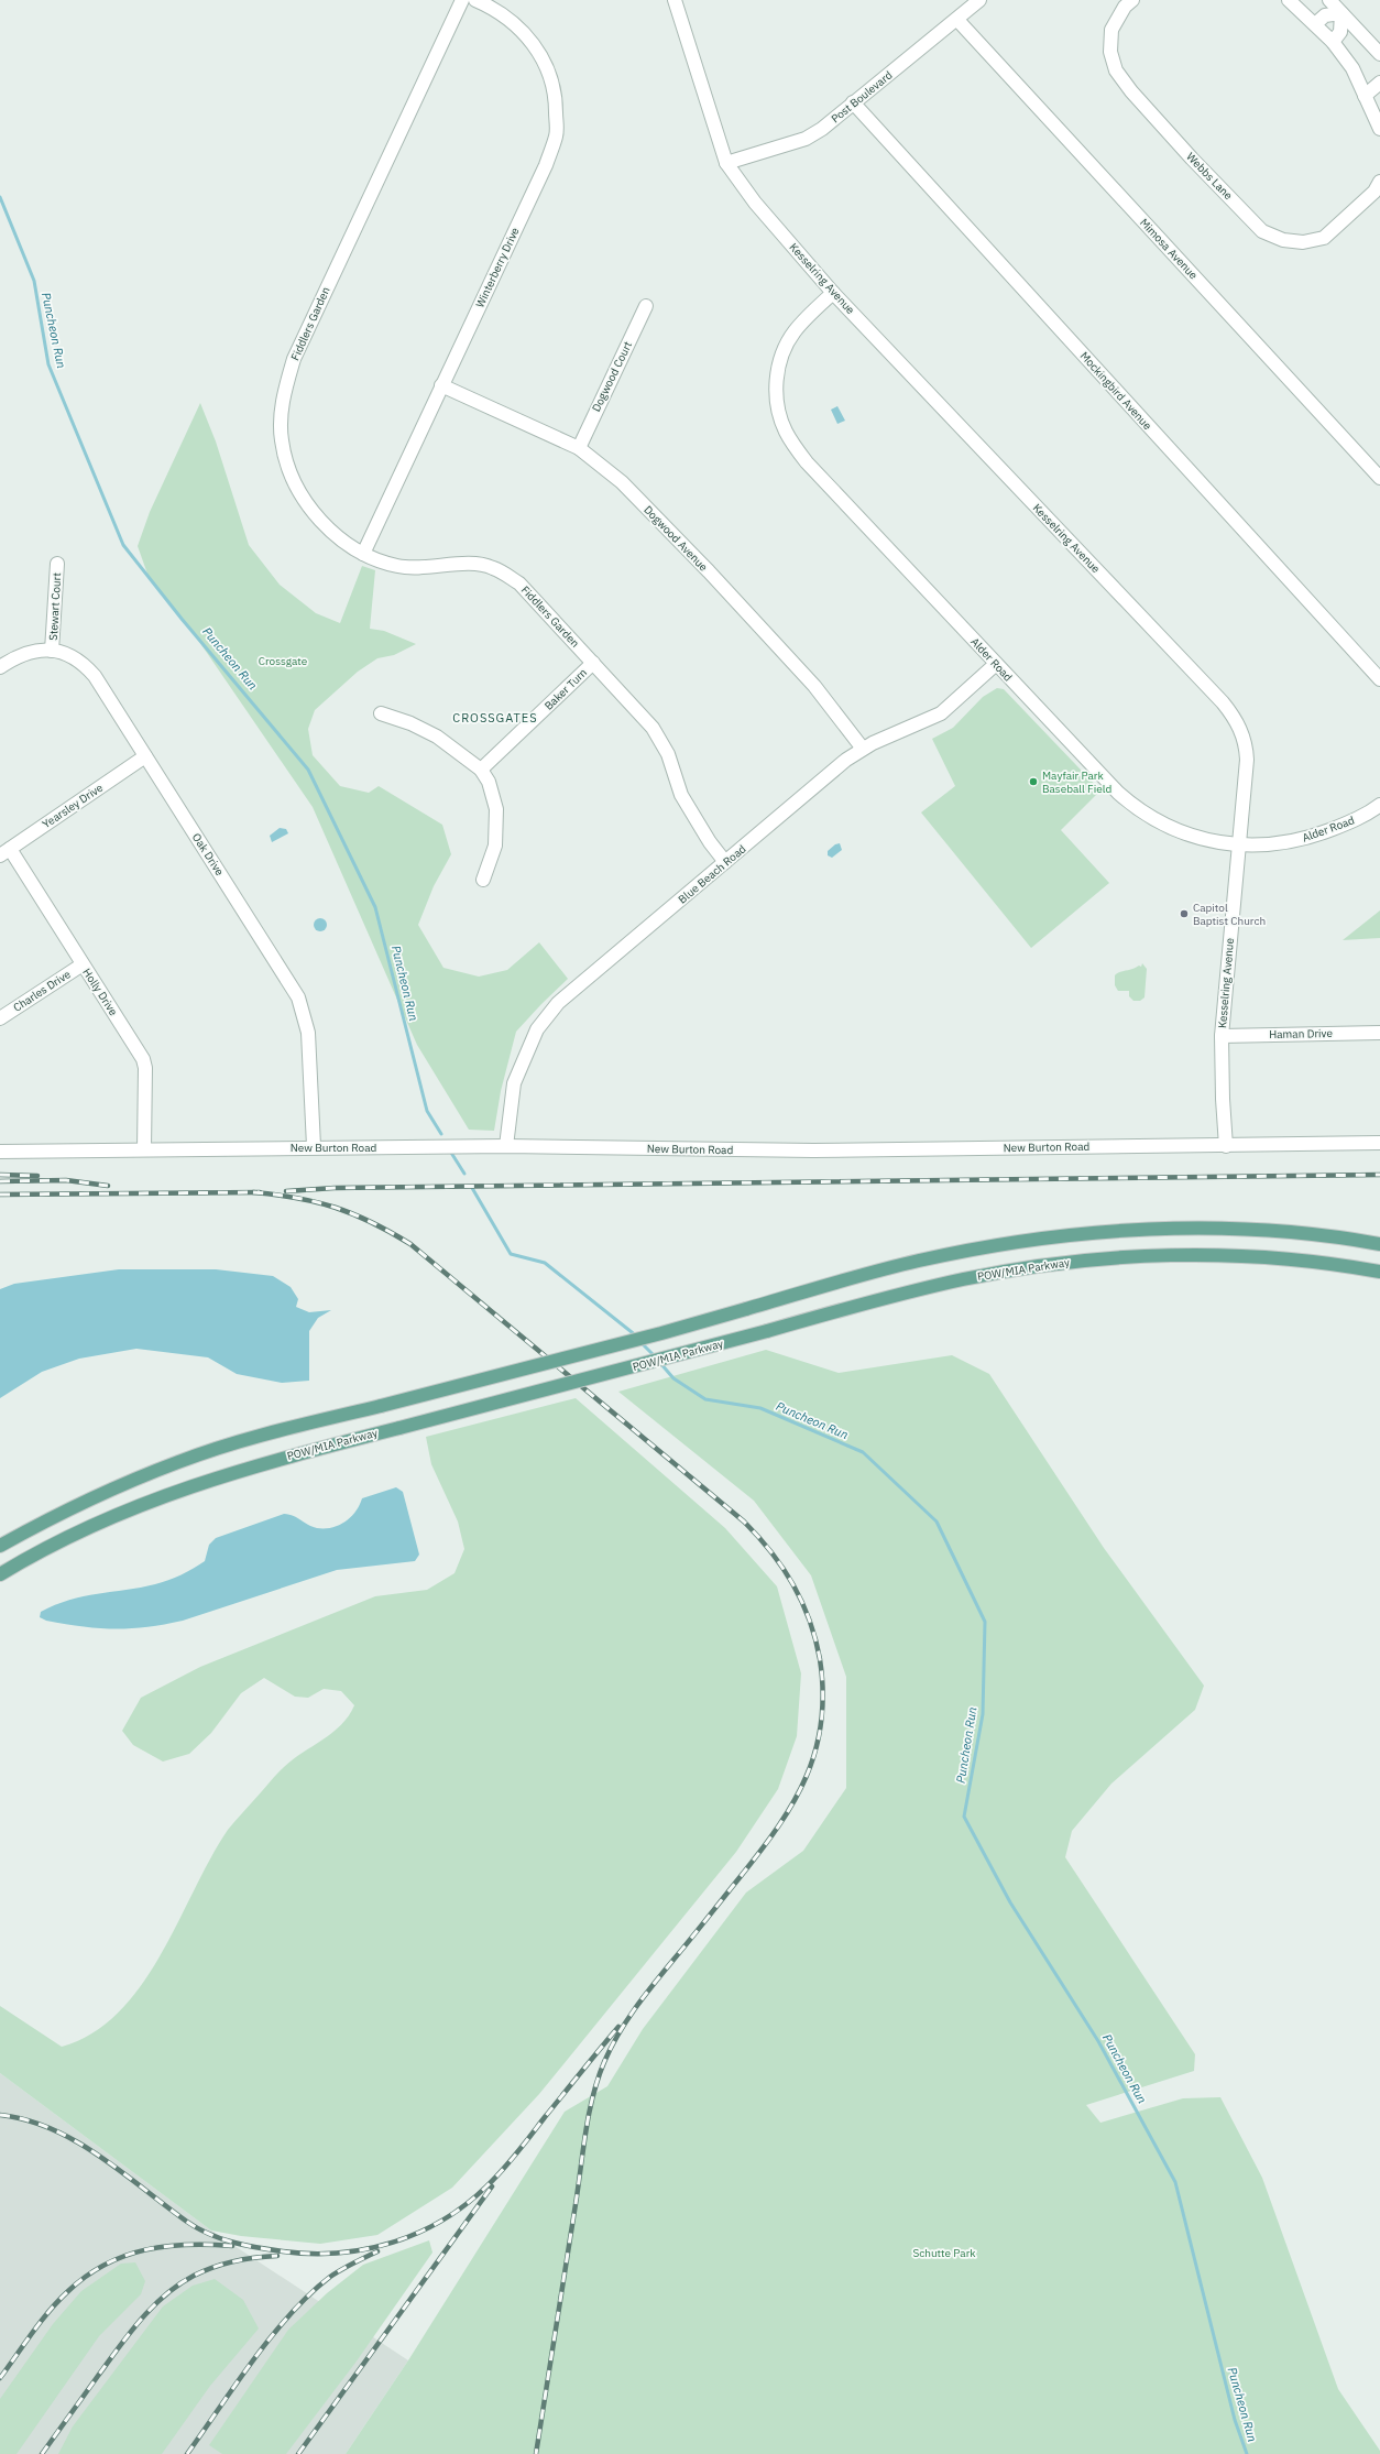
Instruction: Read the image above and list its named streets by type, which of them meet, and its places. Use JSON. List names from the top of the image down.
{
  "streets": {
    "main road": ["POW/MIA Parkway"],
    "street": [
      "Post Boulevard",
      "Webbs Lane",
      "Mimosa Avenue",
      "Winterberry Drive",
      "Kesselring Avenue",
      "Fiddlers Garden",
      "Dogwood Court",
      "Mockingbird Avenue",
      "Dogwood Avenue",
      "Stewart Court",
      "Alder Road",
      "Baker Turn",
      "Yearsley Drive",
      "Oak Drive",
      "Blue Beach Road",
      "Charles Drive",
      "Holly Drive",
      "Haman Drive",
      "New Burton Road"
    ]
  },
  "crossings": [
    ["Post Boulevard", "Mimosa Avenue"],
    ["Post Boulevard", "Kesselring Avenue"],
    ["Post Boulevard", "Mockingbird Avenue"],
    ["Winterberry Drive", "Fiddlers Garden"],
    ["Winterberry Drive", "Dogwood Avenue"],
    ["Kesselring Avenue", "Alder Road"],
    ["Kesselring Avenue", "Haman Drive"],
    ["Kesselring Avenue", "New Burton Road"],
    ["Fiddlers Garden", "Baker Turn"],
    ["Fiddlers Garden", "Blue Beach Road"],
    ["Dogwood Court", "Dogwood Avenue"],
    ["Dogwood Avenue", "Blue Beach Road"],
    ["Stewart Court", "Oak Drive"],
    ["Alder Road", "Blue Beach Road"],
    ["Yearsley Drive", "Oak Drive"],
    ["Yearsley Drive", "Holly Drive"],
    ["Oak Drive", "New Burton Road"],
    ["Blue Beach Road", "New Burton Road"],
    ["Charles Drive", "Holly Drive"],
    ["Holly Drive", "New Burton Road"]
  ],
  "districts": ["CROSSGATES"],
  "water": ["Puncheon Run"],
  "parks": ["Crossgate", "Schutte Park"],
  "places": ["Mayfair Park Baseball Field", "Capitol Baptist Church"]
}
